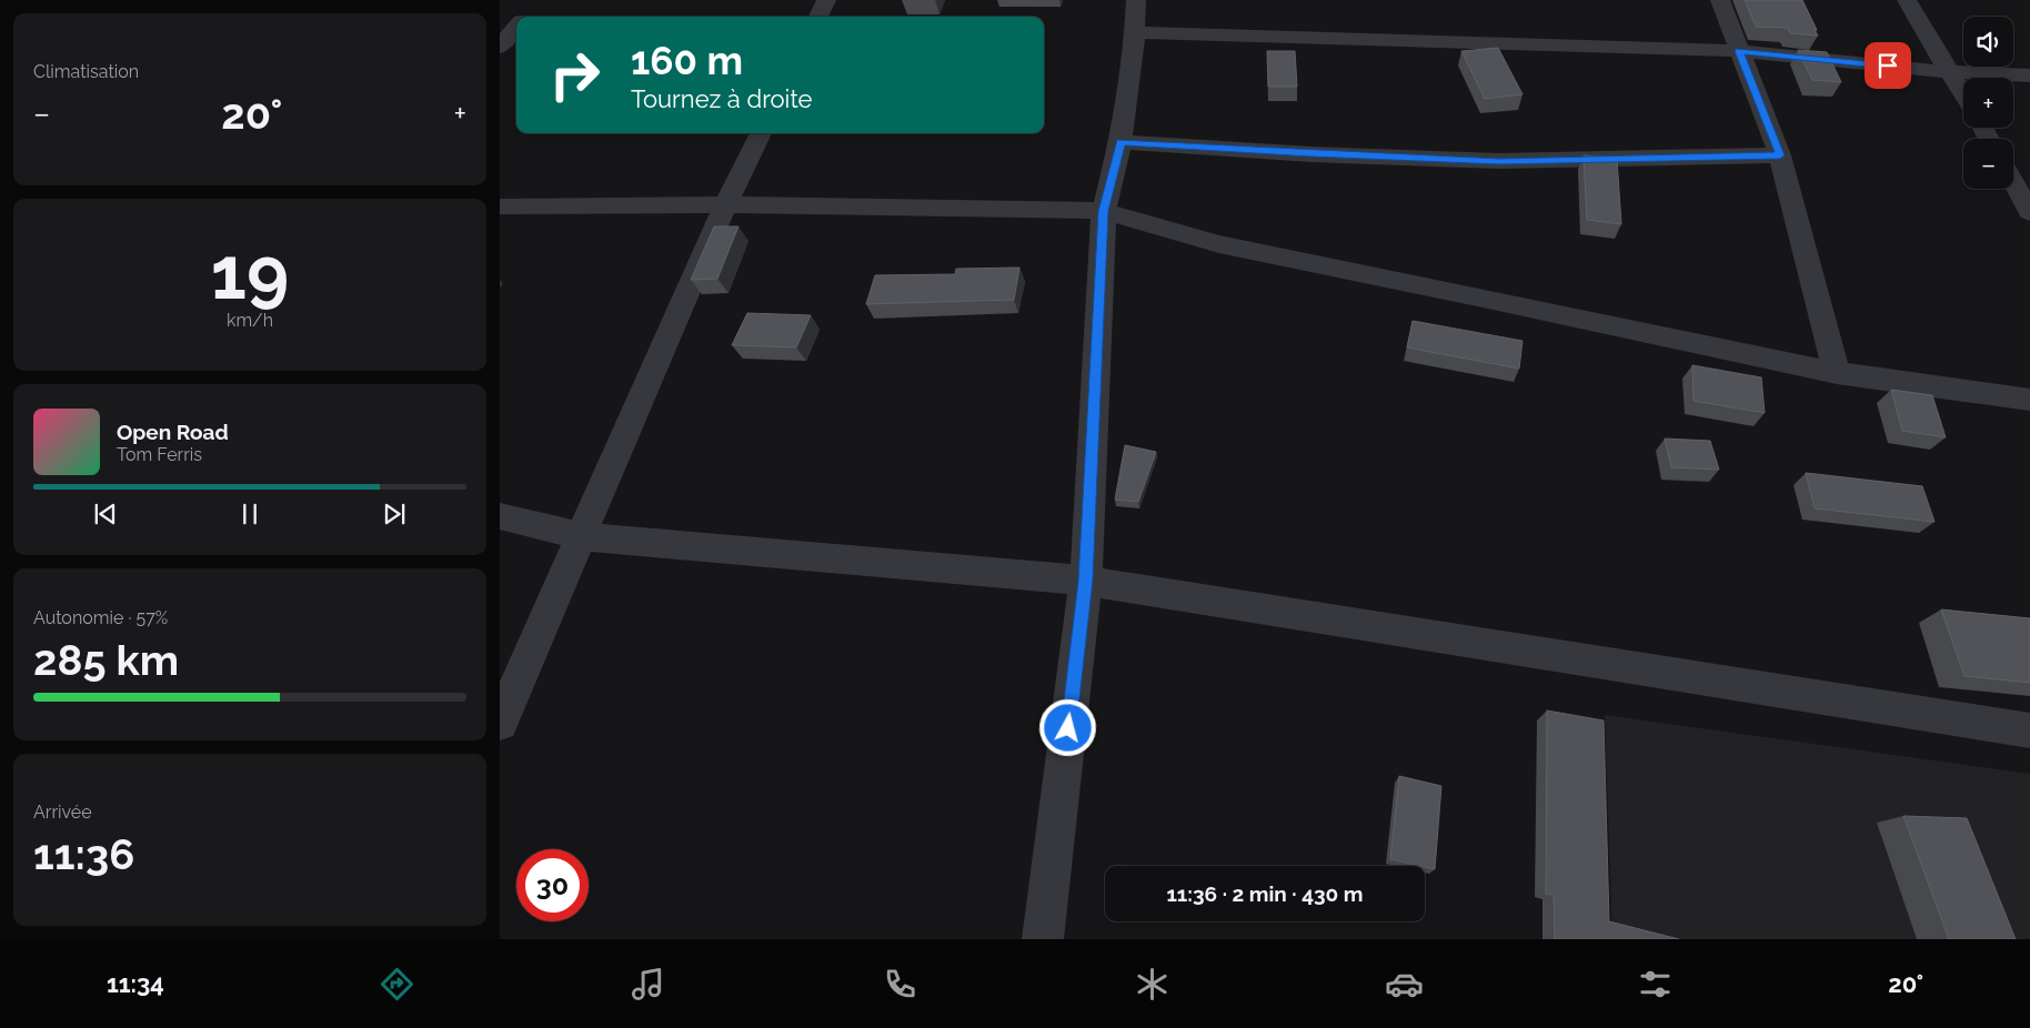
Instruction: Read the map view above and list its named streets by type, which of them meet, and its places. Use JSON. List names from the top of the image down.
{
  "page": {
    "tile": [
      "Climatisation",
      ["19", "km/h"],
      ["Autonomie · 57%", "285 km"],
      ["Arrivée", "11:36"]
    ],
    "map_buttons": ["+", "−"],
    "turn": ["160 m", "Tournez à droite"],
    "heat": ["−", "20°", "+"],
    "song": ["Open Road", "Tom Ferris"],
    "limit": "30",
    "trip": "11:36 · 2 min · 430 m",
    "tabs": ["11:34", "20°"]
  }
}
